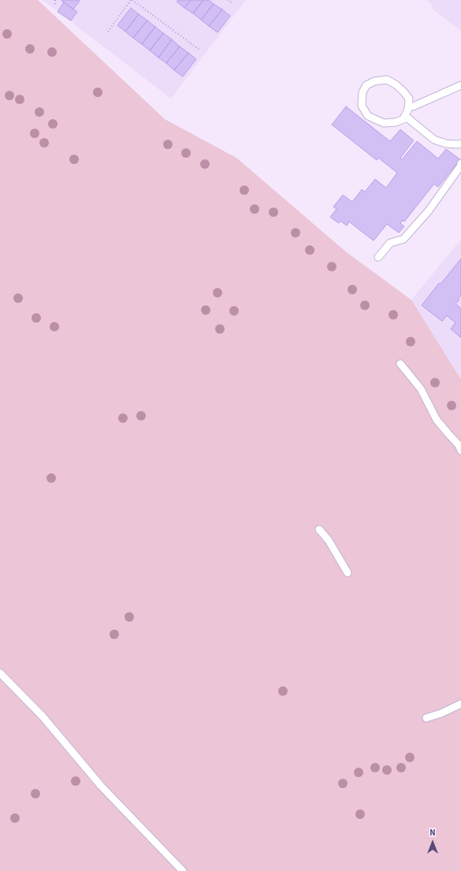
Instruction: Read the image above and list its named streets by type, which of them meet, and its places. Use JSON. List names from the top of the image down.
{
  "north": "top"
}
